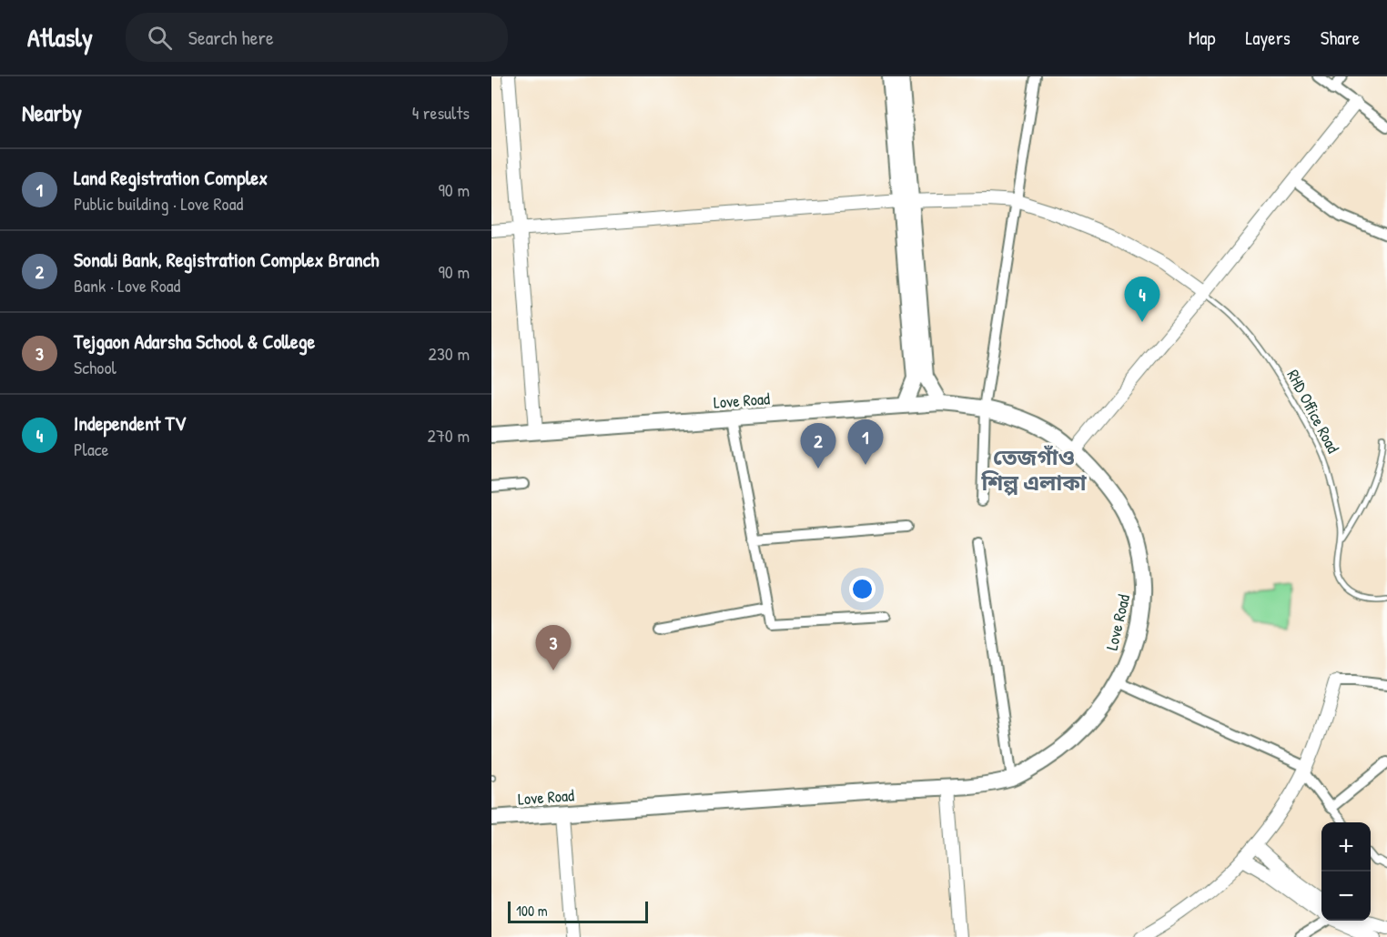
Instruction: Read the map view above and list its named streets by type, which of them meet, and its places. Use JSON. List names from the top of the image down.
{
  "streets": {
    "main road": ["Love Road"],
    "lane": ["RHD Office Road"]
  },
  "districts": ["তেজগাঁও শিল্প এলাকা"],
  "scale_bar": "100 m",
  "page": {
    "header": "Atlasly",
    "search": "Search here",
    "nav": ["Map", "Layers", "Share"],
    "heading": ["Nearby", "4 results"],
    "list": [
      {
        "mark": "1",
        "name": "Land Registration Complex",
        "note": "Public building · Love Road",
        "value": "90 m"
      },
      {
        "mark": "2",
        "name": "Sonali Bank, Registration Complex Branch",
        "note": "Bank · Love Road",
        "value": "90 m"
      },
      {
        "mark": "3",
        "name": "Tejgaon Adarsha School & College",
        "note": "School",
        "value": "230 m"
      },
      {
        "mark": "4",
        "name": "Independent TV",
        "note": "Place",
        "value": "270 m"
      }
    ],
    "pins": [
      "4",
      "1",
      "2",
      "3"
    ],
    "map_buttons": ["+", "−"],
    "scale": "100 m"
  }
}
